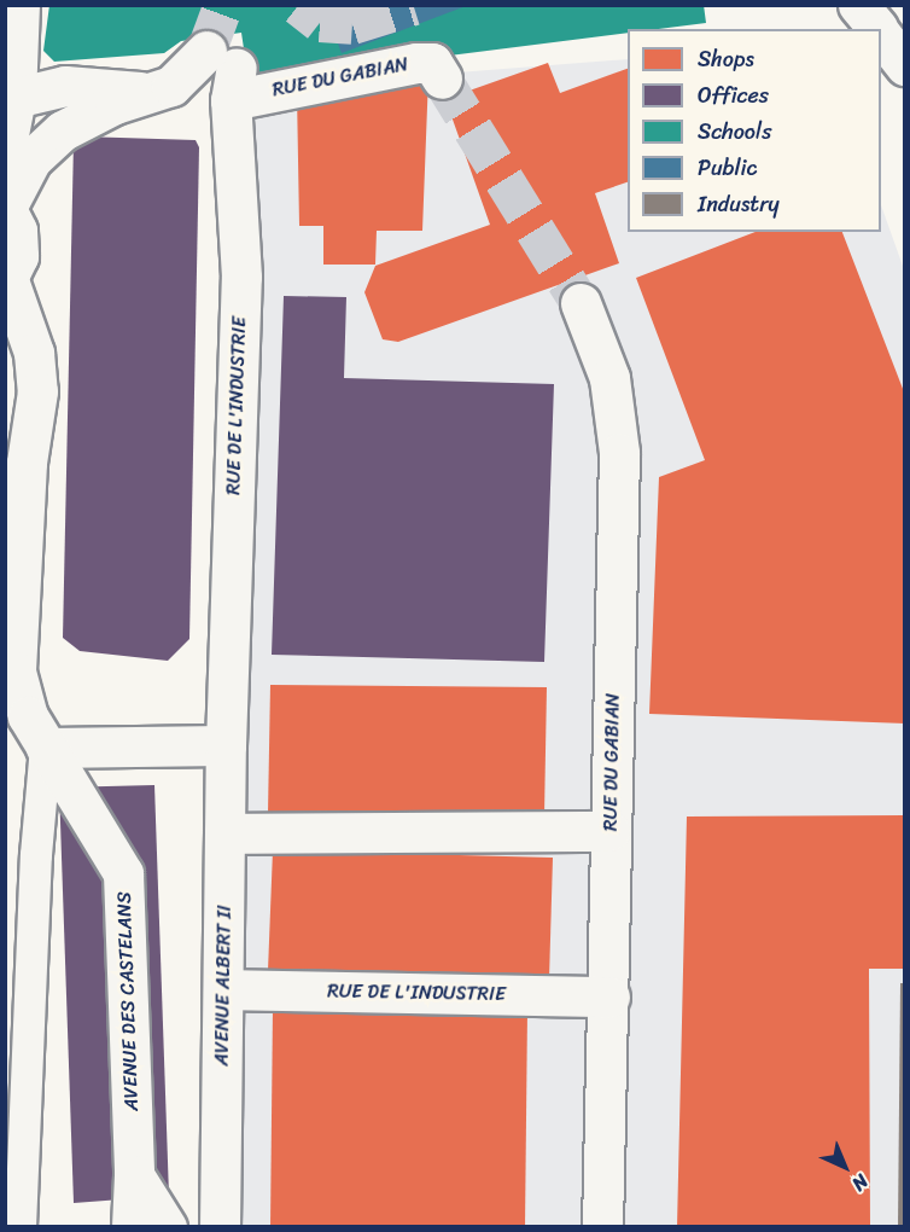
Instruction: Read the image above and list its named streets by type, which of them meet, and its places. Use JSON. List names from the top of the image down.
{
  "streets": {
    "street": [
      "RUE DU GABIAN",
      "RUE DE L'INDUSTRIE",
      "AVENUE ALBERT II",
      "AVENUE DES CASTELANS"
    ]
  },
  "crossings": [
    ["RUE DU GABIAN", "RUE DE L'INDUSTRIE"],
    ["RUE DE L'INDUSTRIE", "AVENUE ALBERT II"]
  ],
  "legend": [
    "Shops",
    "Offices",
    "Schools",
    "Public",
    "Industry"
  ],
  "north": "bottom right"
}
